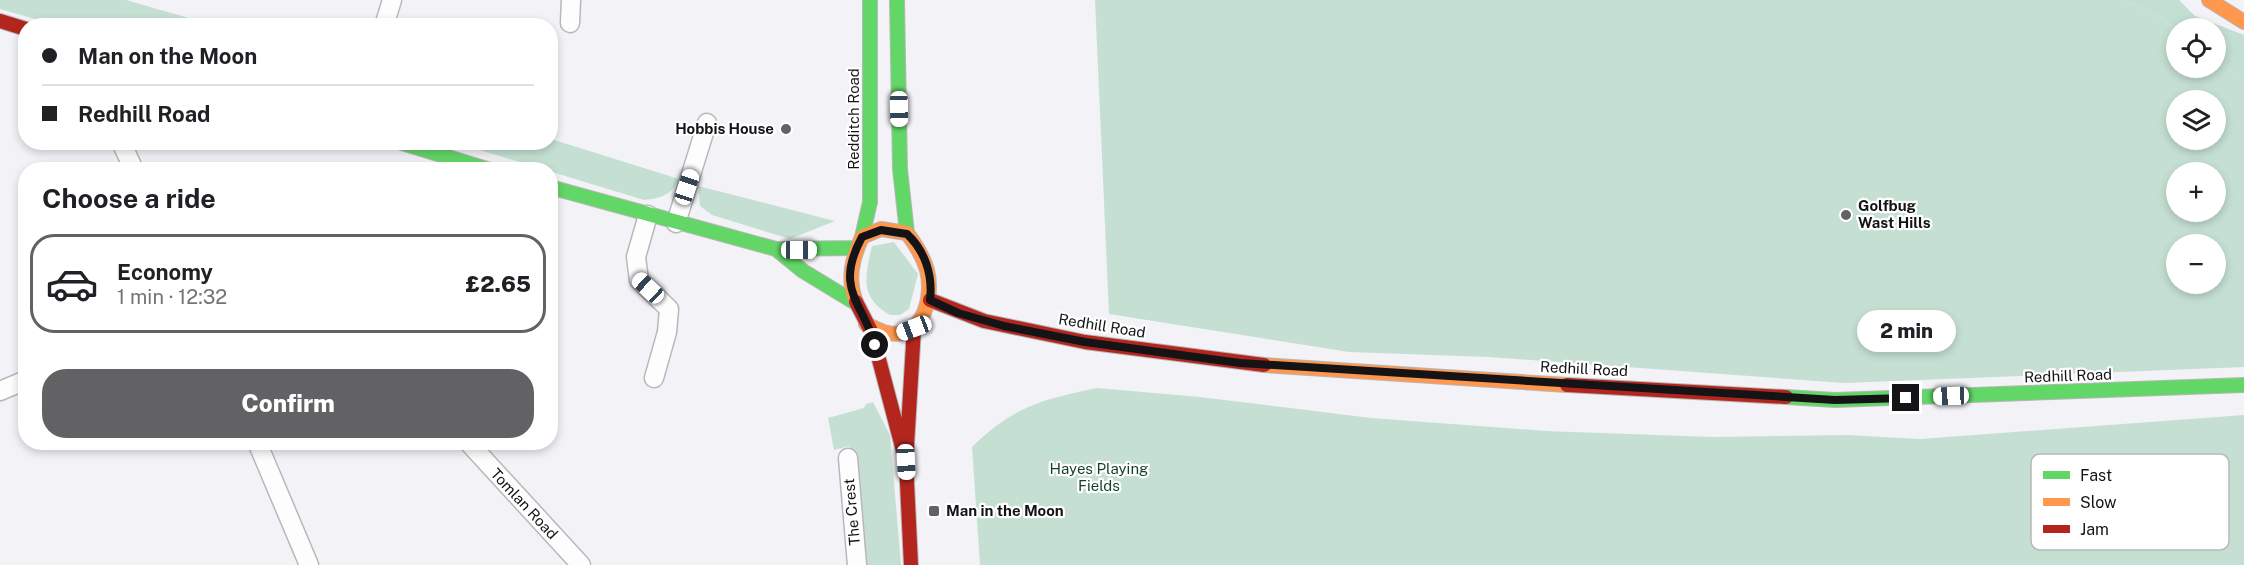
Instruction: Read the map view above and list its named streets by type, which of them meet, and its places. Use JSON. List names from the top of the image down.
{
  "streets": {
    "main road": ["Redditch Road", "Redhill Road"],
    "street": ["Tomlan Road", "The Crest"]
  },
  "crossings": [
    ["Redditch Road", "Redhill Road"]
  ],
  "parks": ["Hayes Playing Fields"],
  "places": {
    "other": ["Hobbis House", "Golfbug Wast Hills"],
    "transit": ["Man in the Moon"]
  },
  "legend": ["Fast", "Slow", "Jam"],
  "page": {
    "map_buttons": ["+", "−"],
    "banner": ["Man on the Moon", "Redhill Road"],
    "heading": "Choose a ride",
    "list": [
      {
        "name": "Economy",
        "note": "1 min · 12:32",
        "value": "£2.65"
      }
    ],
    "bubble": "2 min",
    "buttons": "Confirm"
  }
}
